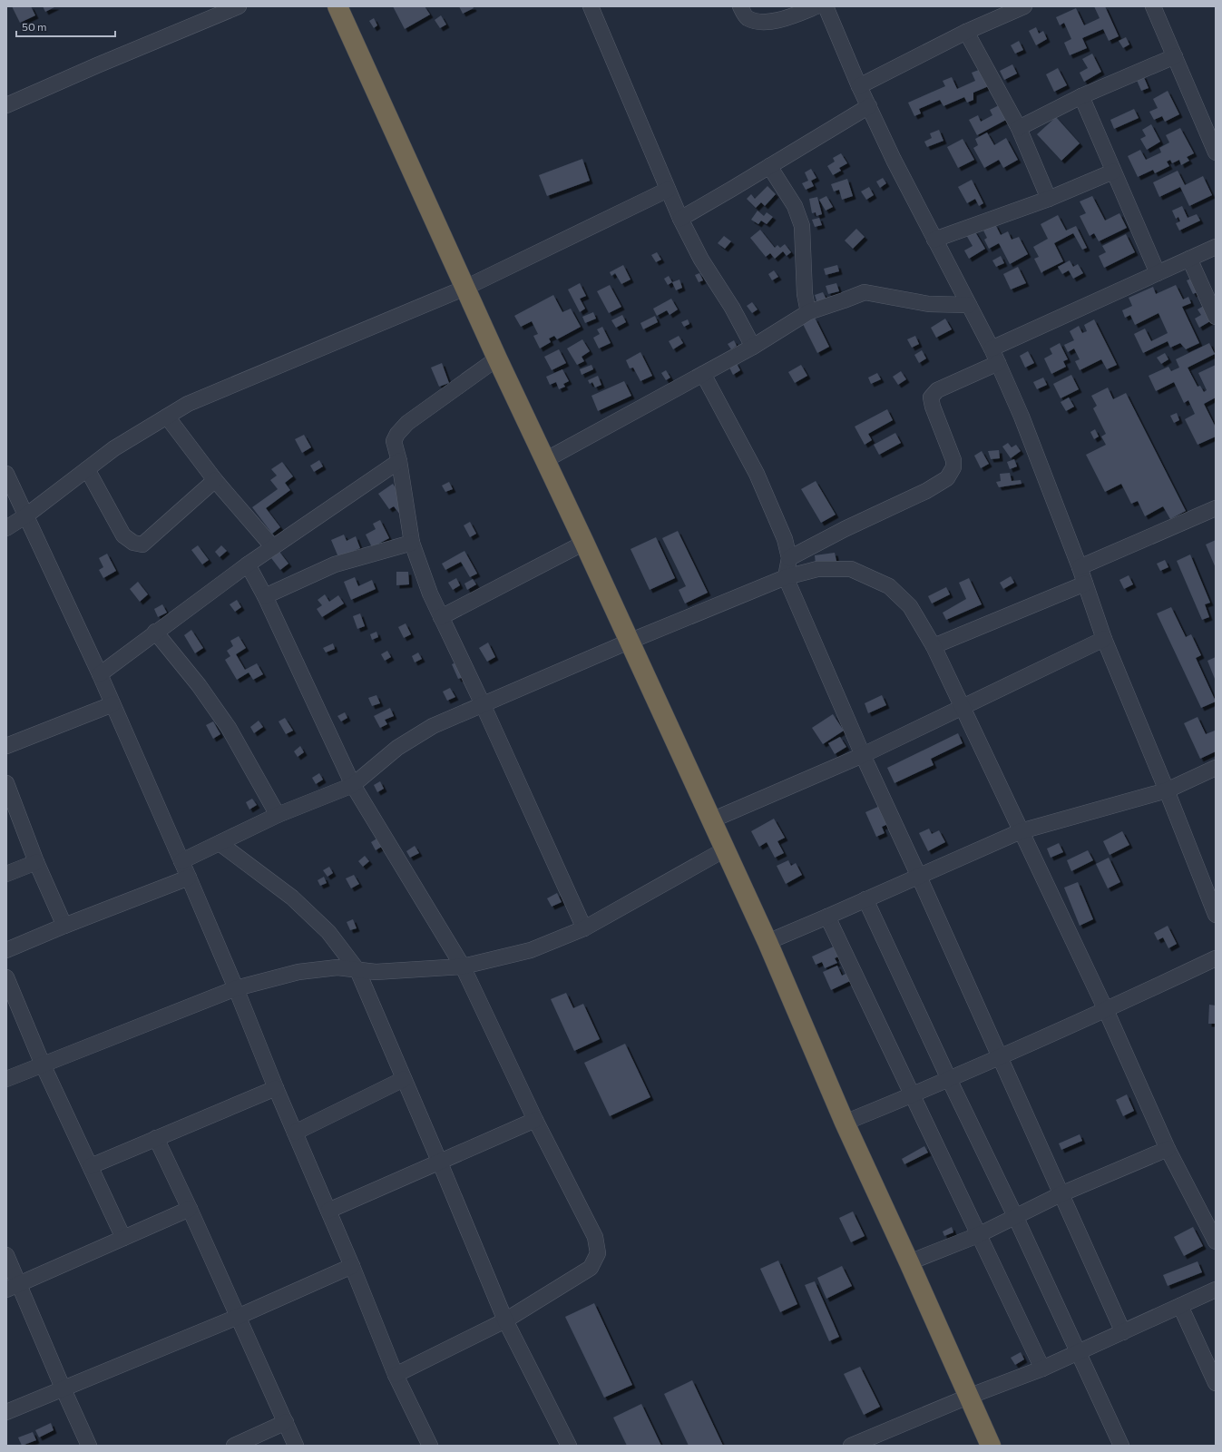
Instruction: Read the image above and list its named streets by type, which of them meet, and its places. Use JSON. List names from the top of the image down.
{
  "scale_bar": "50 m"
}
